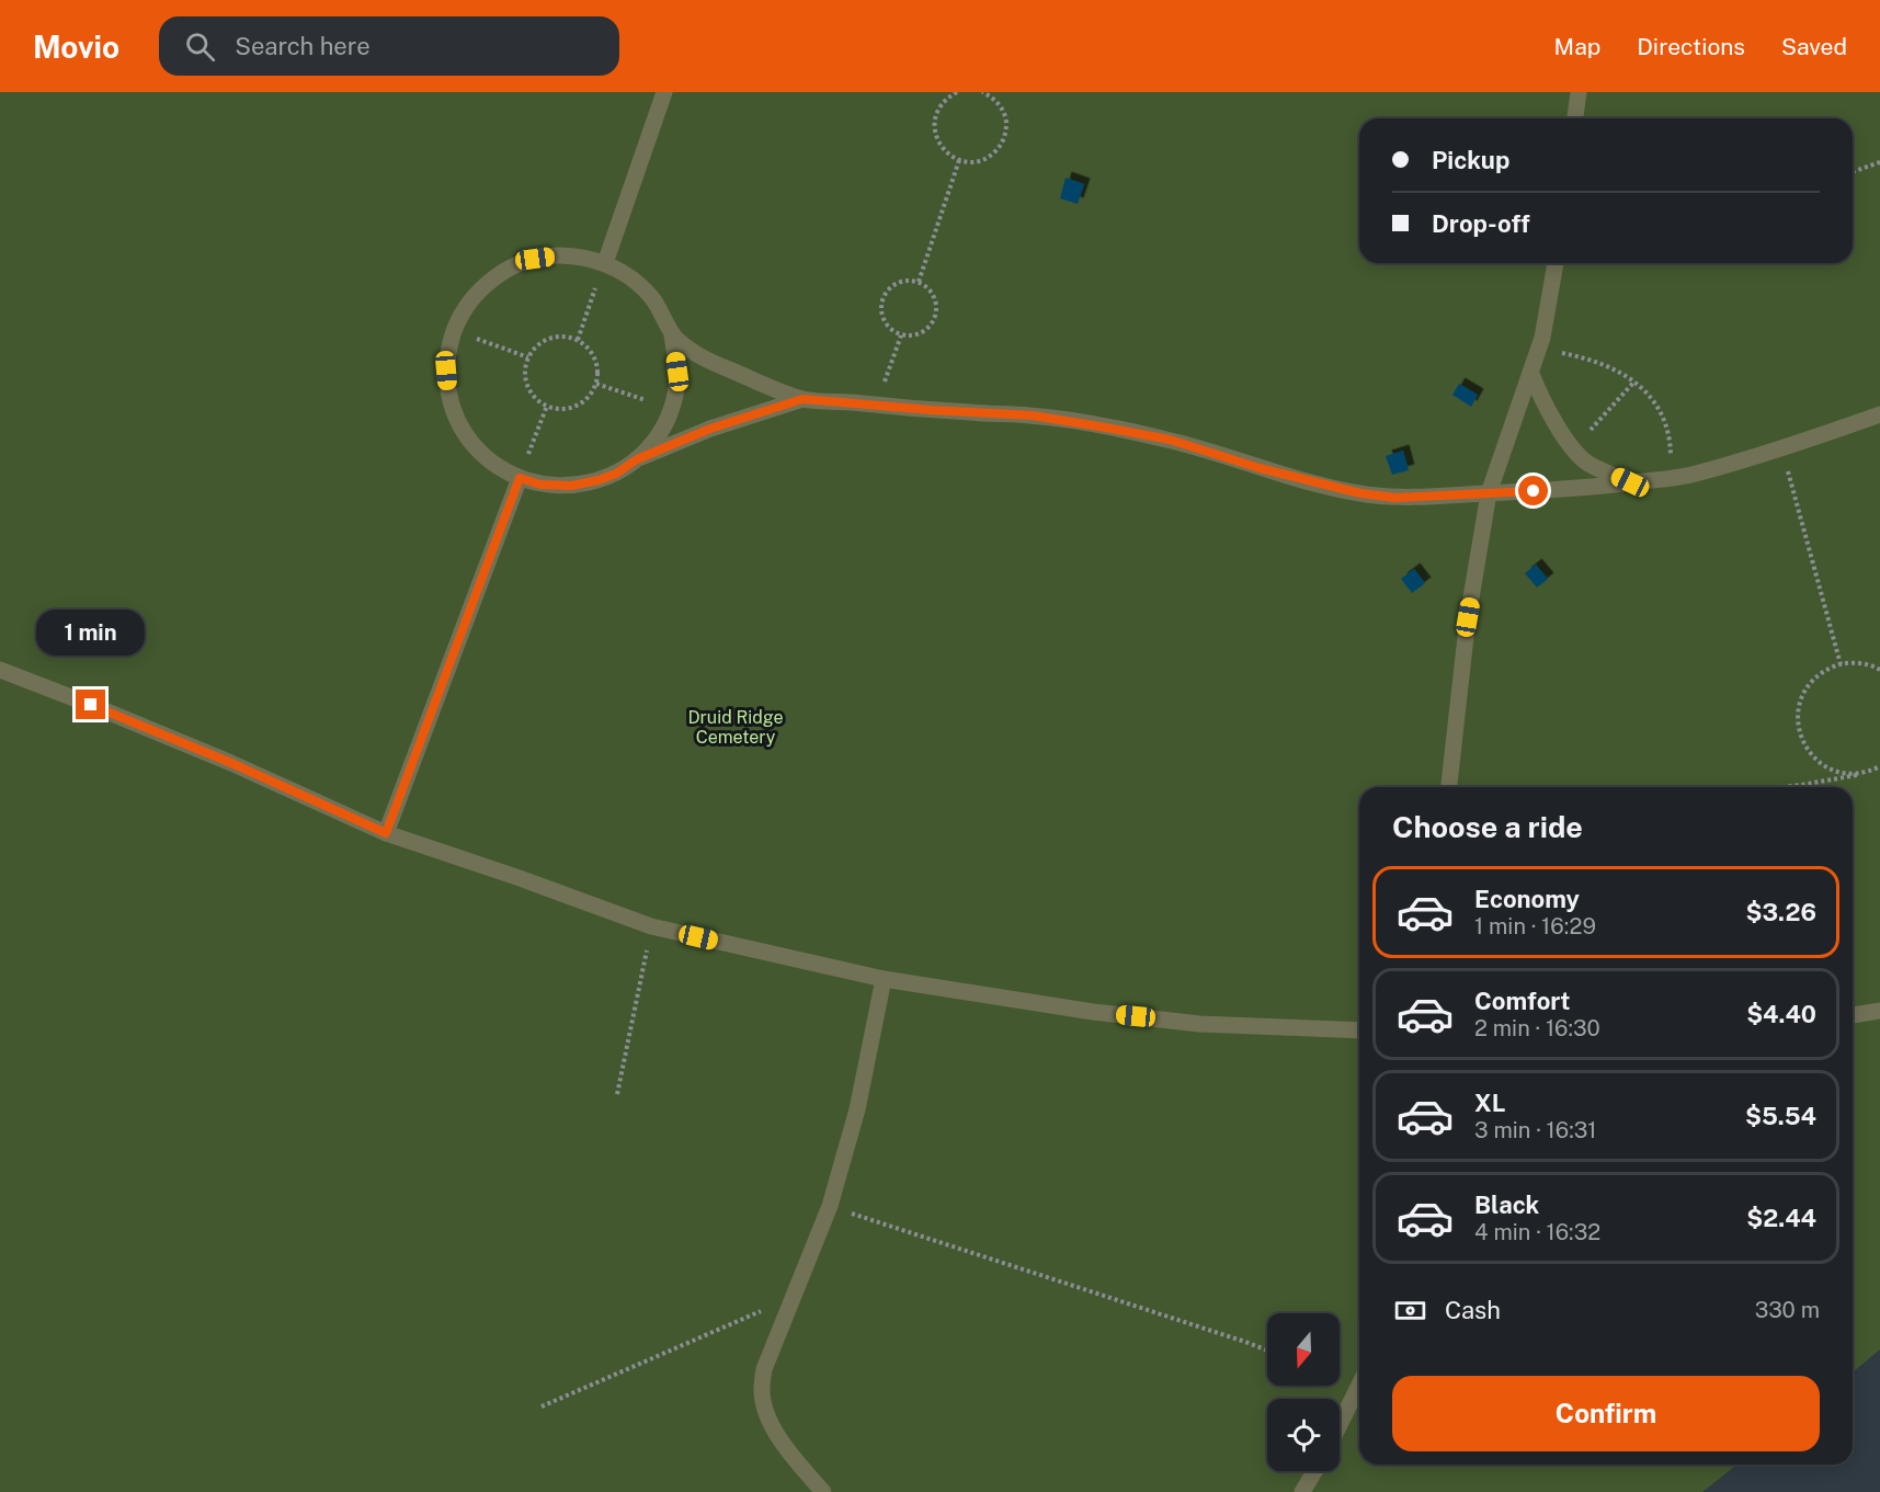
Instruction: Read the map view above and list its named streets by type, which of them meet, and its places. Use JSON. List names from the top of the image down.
{
  "parks": ["Druid Ridge Cemetery"],
  "north": "bottom",
  "page": {
    "header": "Movio",
    "search": "Search here",
    "nav": ["Map", "Directions", "Saved"],
    "banner": ["Pickup", "Drop-off"],
    "bubble": "1 min",
    "heading": "Choose a ride",
    "list": [
      {
        "name": "Economy",
        "note": "1 min · 16:29",
        "value": "$3.26"
      },
      {
        "name": "Comfort",
        "note": "2 min · 16:30",
        "value": "$4.40"
      },
      {
        "name": "XL",
        "note": "3 min · 16:31",
        "value": "$5.54"
      },
      {
        "name": "Black",
        "note": "4 min · 16:32",
        "value": "$2.44"
      }
    ],
    "pay": ["Cash", "330 m"],
    "buttons": "Confirm"
  }
}
